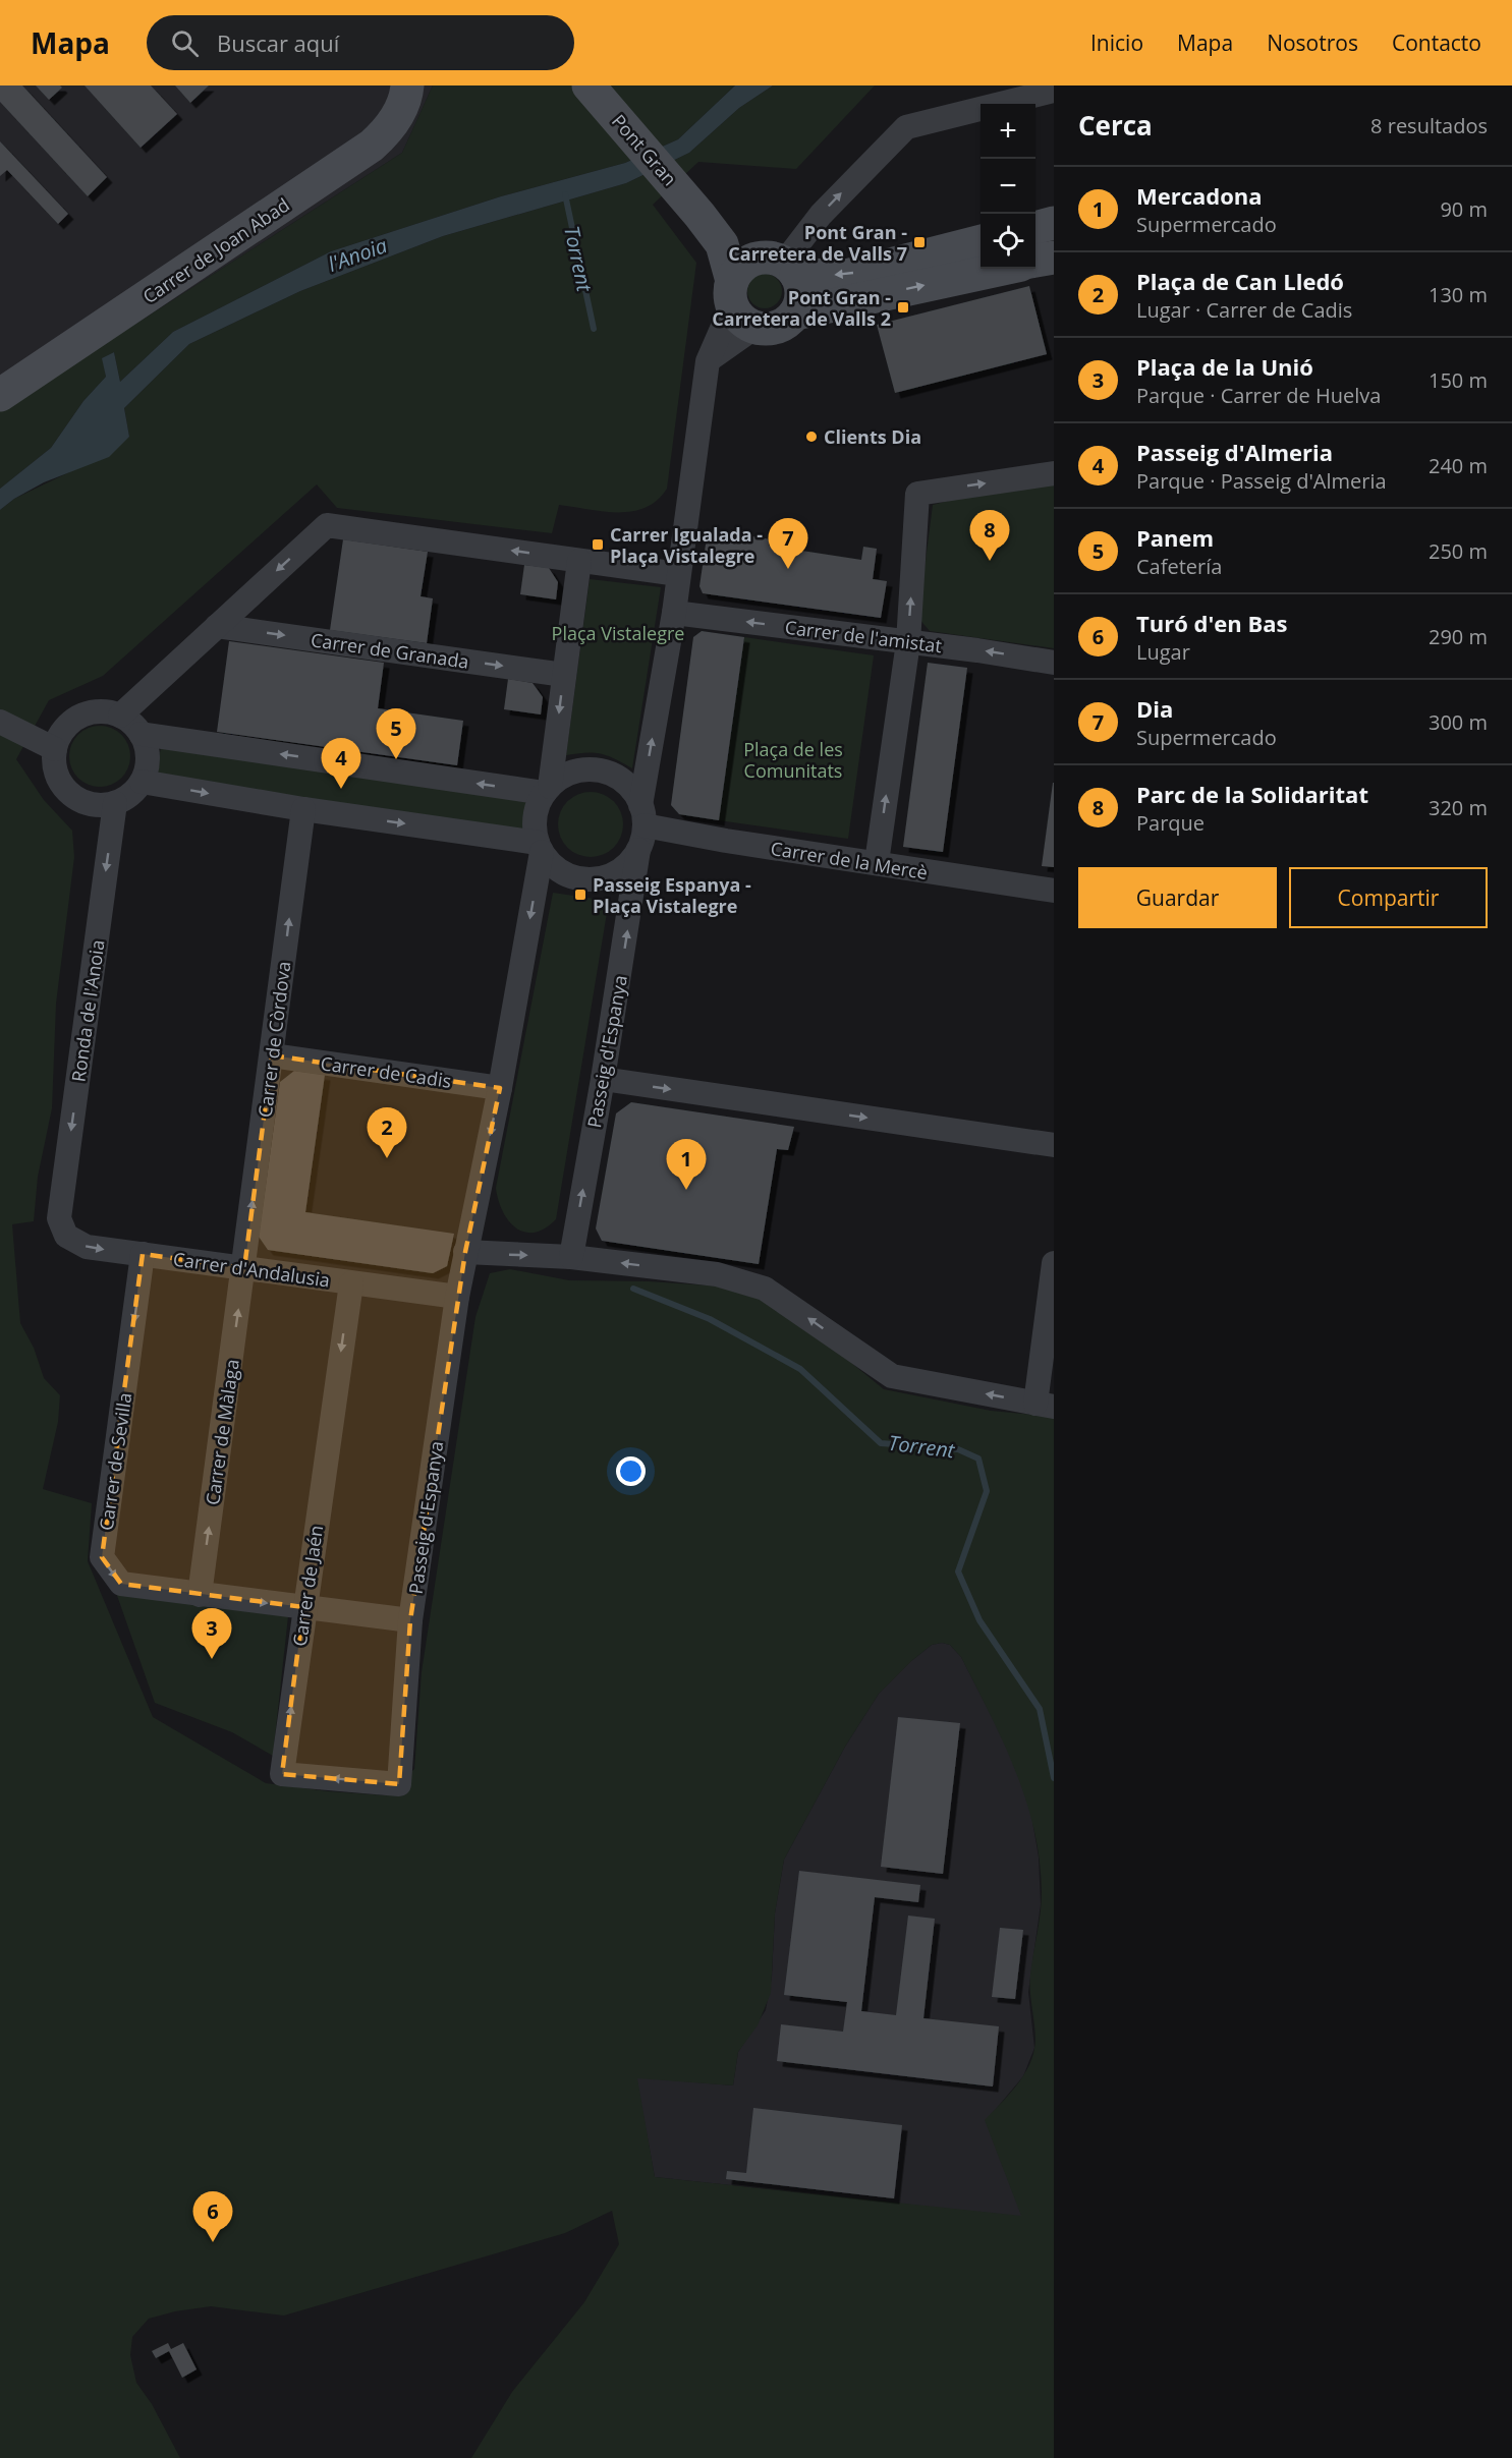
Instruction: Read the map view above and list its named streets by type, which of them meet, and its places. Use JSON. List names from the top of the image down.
{
  "streets": {
    "street": [
      "Pont Gran",
      "Carrer de Joan Abad",
      "Carrer de l'amistat",
      "Carrer de Granada",
      "Carrer de la Mercè",
      "Ronda de l'Anoia",
      "Carrer de Còrdova",
      "Passeig d'Espanya",
      "Carrer de Cadis",
      "Carrer d'Andalusia",
      "Carrer de Màlaga",
      "Carrer de Sevilla",
      "Carrer de Jaén"
    ]
  },
  "crossings": [
    ["Carrer de l'amistat", "Passeig d'Espanya"],
    ["Carrer de Granada", "Passeig d'Espanya"],
    ["Carrer de la Mercè", "Passeig d'Espanya"],
    ["Ronda de l'Anoia", "Carrer d'Andalusia"],
    ["Carrer de Còrdova", "Carrer de Cadis"],
    ["Carrer de Còrdova", "Carrer d'Andalusia"],
    ["Carrer de Còrdova", "Carrer de Màlaga"],
    ["Passeig d'Espanya", "Carrer de Cadis"],
    ["Passeig d'Espanya", "Carrer d'Andalusia"],
    ["Passeig d'Espanya", "Carrer de Sevilla"],
    ["Passeig d'Espanya", "Carrer de Jaén"],
    ["Carrer d'Andalusia", "Carrer de Màlaga"],
    ["Carrer d'Andalusia", "Carrer de Sevilla"],
    ["Carrer d'Andalusia", "Carrer de Jaén"],
    ["Carrer de Màlaga", "Carrer de Sevilla"],
    ["Carrer de Sevilla", "Carrer de Jaén"]
  ],
  "one_way": [
    "Carrer de l'amistat",
    "Ronda de l'Anoia",
    "Carrer de Còrdova",
    "Carrer de Màlaga"
  ],
  "water": ["l'Anoia", "Torrent"],
  "parks": ["Plaça Vistalegre", "Plaça de les Comunitats"],
  "places": {
    "transit": [
      "Pont Gran - Carretera de Valls 7",
      "Pont Gran - Carretera de Valls 2",
      "Carrer Igualada - Plaça Vistalegre",
      "Passeig Espanya - Plaça Vistalegre"
    ],
    "other": ["Clients Dia"]
  },
  "page": {
    "header": "Mapa",
    "search": "Buscar aquí",
    "nav": [
      "Inicio",
      "Mapa",
      "Nosotros",
      "Contacto"
    ],
    "heading": ["Cerca", "8 resultados"],
    "map_buttons": ["+", "−"],
    "list": [
      {
        "mark": "1",
        "name": "Mercadona",
        "note": "Supermercado",
        "value": "90 m"
      },
      {
        "mark": "2",
        "name": "Plaça de Can Lledó",
        "note": "Lugar · Carrer de Cadis",
        "value": "130 m"
      },
      {
        "mark": "3",
        "name": "Plaça de la Unió",
        "note": "Parque · Carrer de Huelva",
        "value": "150 m"
      },
      {
        "mark": "4",
        "name": "Passeig d'Almeria",
        "note": "Parque · Passeig d'Almeria",
        "value": "240 m"
      },
      {
        "mark": "5",
        "name": "Panem",
        "note": "Cafetería",
        "value": "250 m"
      },
      {
        "mark": "6",
        "name": "Turó d'en Bas",
        "note": "Lugar",
        "value": "290 m"
      },
      {
        "mark": "7",
        "name": "Dia",
        "note": "Supermercado",
        "value": "300 m"
      },
      {
        "mark": "8",
        "name": "Parc de la Solidaritat",
        "note": "Parque",
        "value": "320 m"
      }
    ],
    "pins": [
      "8",
      "7",
      "5",
      "4",
      "2",
      "1",
      "3",
      "6"
    ],
    "buttons": ["Guardar", "Compartir"]
  }
}
